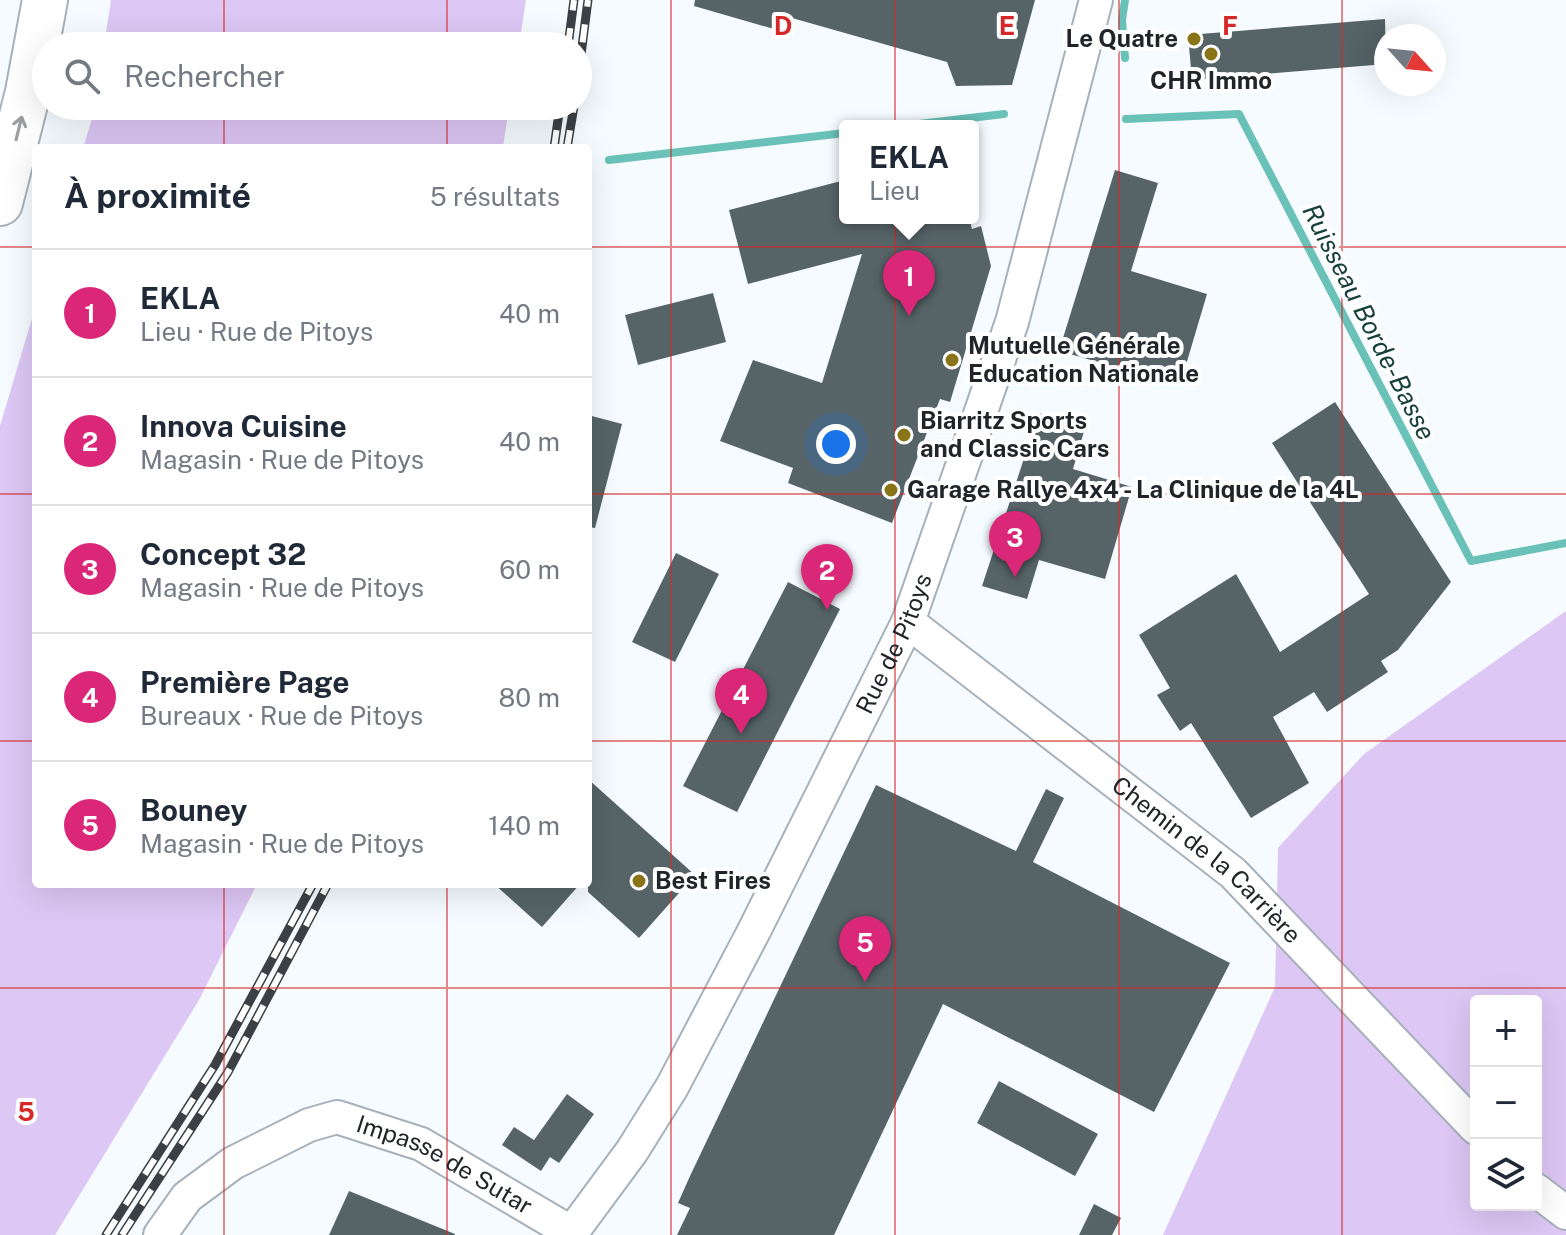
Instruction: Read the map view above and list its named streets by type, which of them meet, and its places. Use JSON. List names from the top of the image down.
{
  "streets": {
    "street": ["Rue de Pitoys", "Chemin de la Carrière", "Impasse de Sutar"]
  },
  "crossings": [
    ["Rue de Pitoys", "Chemin de la Carrière"],
    ["Rue de Pitoys", "Impasse de Sutar"]
  ],
  "water": ["Ruisseau Borde-Basse"],
  "places": [
    "Le Quatre",
    "CHR Immo",
    "Mutuelle Générale Education Nationale",
    "Biarritz Sports and Classic Cars",
    "Garage Rallye 4x4 - La Clinique de la 4L",
    "Best Fires"
  ],
  "north": "bottom right",
  "page": {
    "search": "Rechercher",
    "popup": ["EKLA", "Lieu"],
    "heading": ["À proximité", "5 résultats"],
    "list": [
      {
        "mark": "1",
        "name": "EKLA",
        "note": "Lieu · Rue de Pitoys",
        "value": "40 m"
      },
      {
        "mark": "2",
        "name": "Innova Cuisine",
        "note": "Magasin · Rue de Pitoys",
        "value": "40 m"
      },
      {
        "mark": "3",
        "name": "Concept 32",
        "note": "Magasin · Rue de Pitoys",
        "value": "60 m"
      },
      {
        "mark": "4",
        "name": "Première Page",
        "note": "Bureaux · Rue de Pitoys",
        "value": "80 m"
      },
      {
        "mark": "5",
        "name": "Bouney",
        "note": "Magasin · Rue de Pitoys",
        "value": "140 m"
      }
    ],
    "pins": [
      "1",
      "3",
      "2",
      "4",
      "5"
    ],
    "map_buttons": ["+", "−"]
  },
  "grid": {
    "columns": ["D", "E", "F"],
    "rows": ["5"]
  }
}
